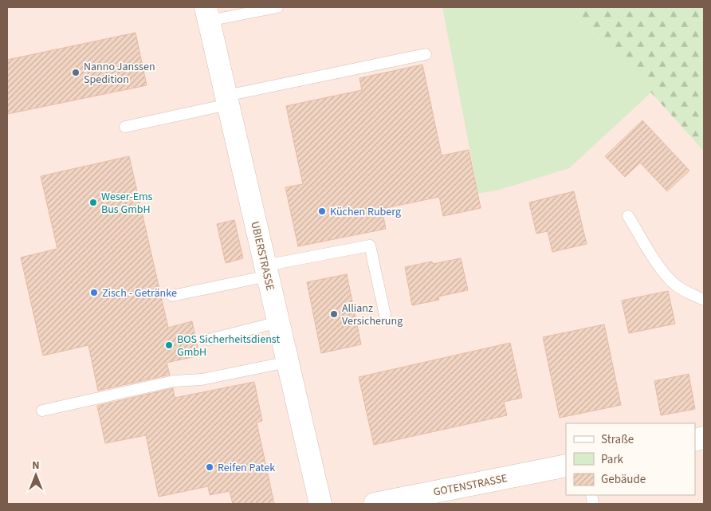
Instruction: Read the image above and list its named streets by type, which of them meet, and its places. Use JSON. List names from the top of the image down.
{
  "streets": {
    "street": ["UBIERSTRASSE", "GOTENSTRASSE"]
  },
  "places": [
    "Nanno Janssen Spedition",
    "Weser-Ems Bus GmbH",
    "Küchen Ruberg",
    "Zisch - Getränke",
    "Allianz Versicherung",
    "BOS Sicherheitsdienst GmbH",
    "Reifen Patek"
  ],
  "legend": ["Straße", "Park", "Gebäude"],
  "north": "top"
}
